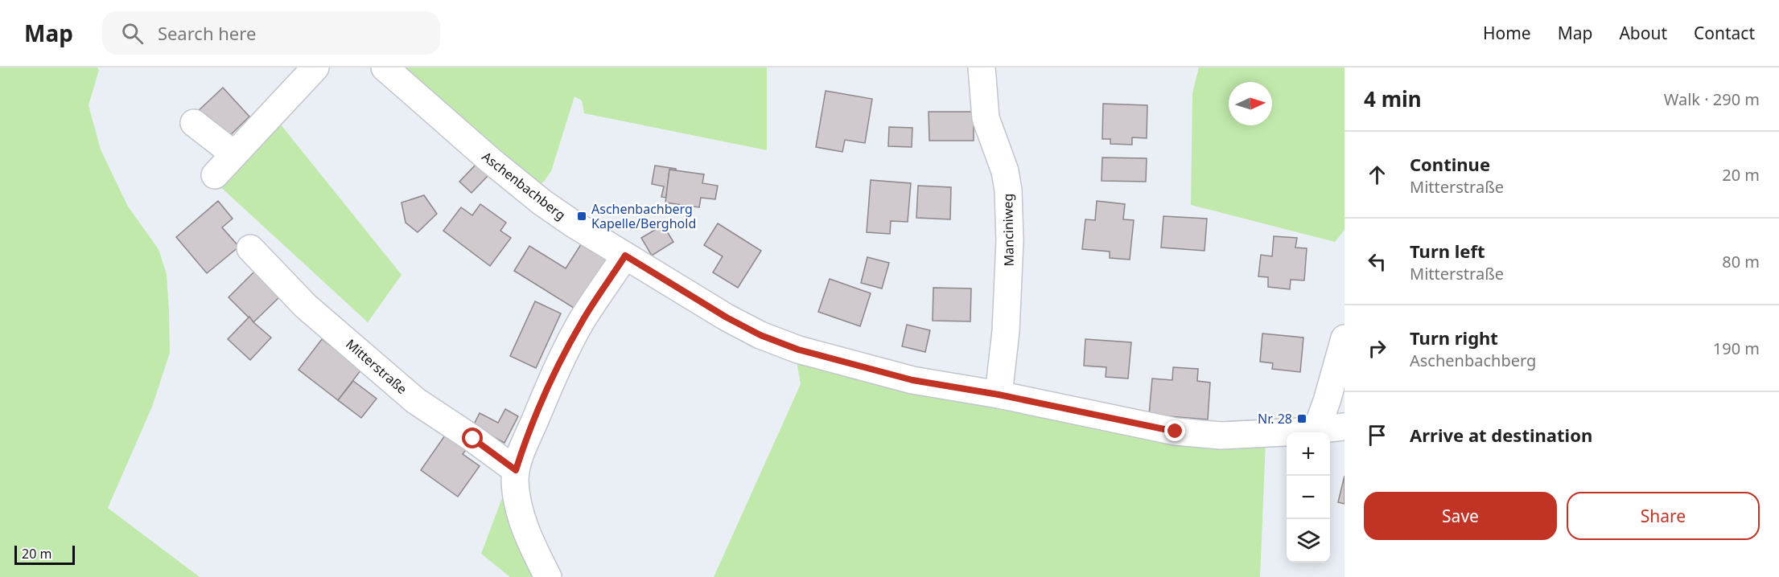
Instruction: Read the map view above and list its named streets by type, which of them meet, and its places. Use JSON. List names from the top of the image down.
{
  "streets": {
    "street": ["Aschenbachberg", "Manciniweg", "Mitterstraße"]
  },
  "crossings": [
    ["Aschenbachberg", "Manciniweg"]
  ],
  "places": {
    "transit": ["Aschenbachberg Kapelle/Berghold", "Nr. 28"]
  },
  "scale_bar": "20 m",
  "north": "right",
  "page": {
    "header": "Map",
    "search": "Search here",
    "nav": [
      "Home",
      "Map",
      "About",
      "Contact"
    ],
    "heading": ["4 min", "Walk · 290 m"],
    "list": [
      ["Continue", "Mitterstraße", "20 m"],
      ["Turn left", "Mitterstraße", "80 m"],
      ["Turn right", "Aschenbachberg", "190 m"],
      "Arrive at destination"
    ],
    "map_buttons": ["+", "−"],
    "buttons": ["Save", "Share"],
    "scale": "20 m"
  }
}
